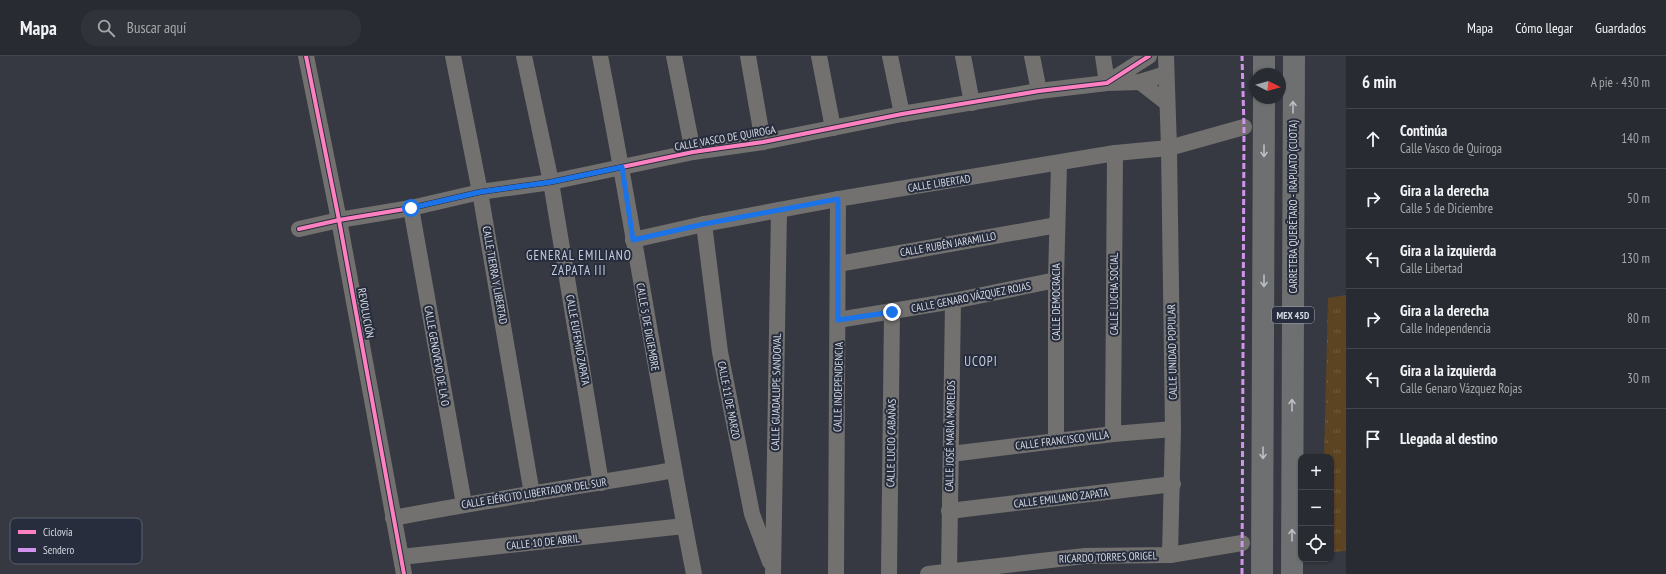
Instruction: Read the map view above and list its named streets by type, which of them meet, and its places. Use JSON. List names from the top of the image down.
{
  "streets": {
    "highway": ["CARRETERA QUERÉTARO - IRAPUATO (CUOTA)", "MEX 45D"],
    "street": [
      "CALLE VASCO DE QUIROGA",
      "CALLE LIBERTAD",
      "CALLE RUBÉN JARAMILLO",
      "CALLE TIERRA Y LIBERTAD",
      "CALLE LUCHA SOCIAL",
      "CALLE GENARO VÁZQUEZ ROJAS",
      "CALLE DEMOCRACIA",
      "REVOLUCIÓN",
      "CALLE 5 DE DICIEMBRE",
      "CALLE EUFEMIO ZAPATA",
      "CALLE UNIDAD POPULAR",
      "CALLE GENOVEVO DE LA O",
      "CALLE INDEPENDENCIA",
      "CALLE GUADALUPE SANDOVAL",
      "CALLE 11 DE MARZO",
      "CALLE JOSÉ MARÍA MORELOS",
      "CALLE FRANCISCO VILLA",
      "CALLE LUCIO CABAÑAS",
      "CALLE EJÉRCITO LIBERTADOR DEL SUR",
      "CALLE EMILIANO ZAPATA",
      "CALLE 10 DE ABRIL",
      "RICARDO TORRES ORIGEL"
    ]
  },
  "crossings": [
    ["CALLE VASCO DE QUIROGA", "CALLE TIERRA Y LIBERTAD"],
    ["CALLE VASCO DE QUIROGA", "REVOLUCIÓN"],
    ["CALLE VASCO DE QUIROGA", "CALLE 5 DE DICIEMBRE"],
    ["CALLE VASCO DE QUIROGA", "CALLE EUFEMIO ZAPATA"],
    ["CALLE VASCO DE QUIROGA", "CALLE GENOVEVO DE LA O"],
    ["CALLE LIBERTAD", "CALLE LUCHA SOCIAL"],
    ["CALLE LIBERTAD", "CALLE DEMOCRACIA"],
    ["CALLE LIBERTAD", "CALLE 5 DE DICIEMBRE"],
    ["CALLE LIBERTAD", "CALLE UNIDAD POPULAR"],
    ["CALLE LIBERTAD", "CALLE INDEPENDENCIA"],
    ["CALLE LIBERTAD", "CALLE GUADALUPE SANDOVAL"],
    ["CALLE LIBERTAD", "CALLE 11 DE MARZO"],
    ["CALLE RUBÉN JARAMILLO", "CALLE DEMOCRACIA"],
    ["CALLE RUBÉN JARAMILLO", "CALLE INDEPENDENCIA"],
    ["CALLE TIERRA Y LIBERTAD", "CALLE EJÉRCITO LIBERTADOR DEL SUR"],
    ["CALLE LUCHA SOCIAL", "CALLE FRANCISCO VILLA"],
    ["CALLE GENARO VÁZQUEZ ROJAS", "CALLE DEMOCRACIA"],
    ["CALLE GENARO VÁZQUEZ ROJAS", "CALLE INDEPENDENCIA"],
    ["CALLE GENARO VÁZQUEZ ROJAS", "CALLE JOSÉ MARÍA MORELOS"],
    ["CALLE GENARO VÁZQUEZ ROJAS", "CALLE LUCIO CABAÑAS"],
    ["CALLE DEMOCRACIA", "CALLE FRANCISCO VILLA"],
    ["REVOLUCIÓN", "CALLE EJÉRCITO LIBERTADOR DEL SUR"],
    ["REVOLUCIÓN", "CALLE 10 DE ABRIL"],
    ["CALLE 5 DE DICIEMBRE", "CALLE EJÉRCITO LIBERTADOR DEL SUR"],
    ["CALLE 5 DE DICIEMBRE", "CALLE 10 DE ABRIL"],
    ["CALLE EUFEMIO ZAPATA", "CALLE EJÉRCITO LIBERTADOR DEL SUR"],
    ["CALLE UNIDAD POPULAR", "CALLE FRANCISCO VILLA"],
    ["CALLE UNIDAD POPULAR", "CALLE EMILIANO ZAPATA"],
    ["CALLE UNIDAD POPULAR", "RICARDO TORRES ORIGEL"],
    ["CALLE GENOVEVO DE LA O", "CALLE EJÉRCITO LIBERTADOR DEL SUR"],
    ["CALLE GUADALUPE SANDOVAL", "CALLE 11 DE MARZO"],
    ["CALLE JOSÉ MARÍA MORELOS", "CALLE FRANCISCO VILLA"],
    ["CALLE JOSÉ MARÍA MORELOS", "CALLE EMILIANO ZAPATA"],
    ["CALLE JOSÉ MARÍA MORELOS", "RICARDO TORRES ORIGEL"]
  ],
  "districts": ["GENERAL EMILIANO ZAPATA III", "UCOPI"],
  "legend": ["Ciclovía", "Sendero"],
  "north": "right",
  "page": {
    "header": "Mapa",
    "search": "Buscar aquí",
    "nav": ["Mapa", "Cómo llegar", "Guardados"],
    "heading": ["6 min", "A pie · 430 m"],
    "list": [
      ["Continúa", "Calle Vasco de Quiroga", "140 m"],
      ["Gira a la derecha", "Calle 5 de Diciembre", "50 m"],
      ["Gira a la izquierda", "Calle Libertad", "130 m"],
      ["Gira a la derecha", "Calle Independencia", "80 m"],
      ["Gira a la izquierda", "Calle Genaro Vázquez Rojas", "30 m"],
      "Llegada al destino"
    ],
    "map_buttons": ["+", "−"]
  }
}
